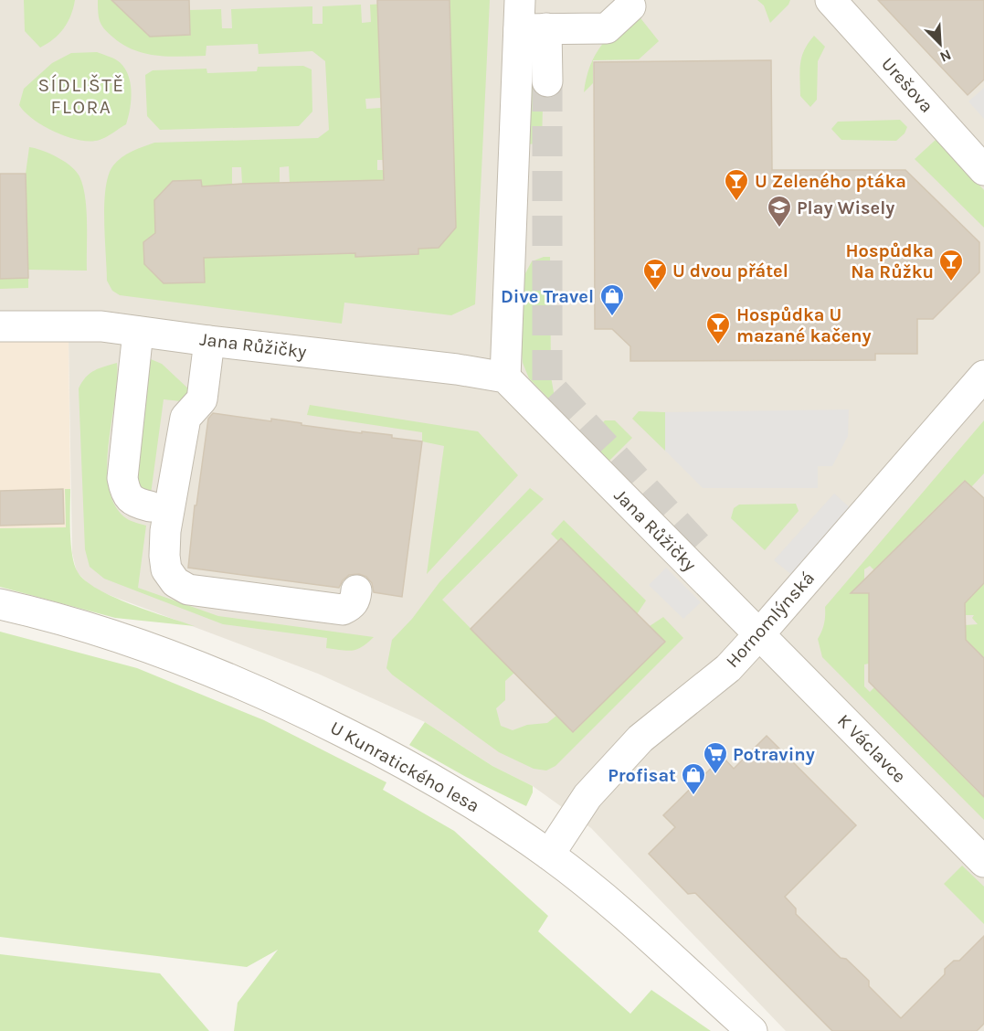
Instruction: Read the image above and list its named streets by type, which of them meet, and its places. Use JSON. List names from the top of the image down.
{
  "streets": {
    "street": [
      "Urešova",
      "Jana Růžičky",
      "Hornomlýnská",
      "K Václavce",
      "U Kunratického lesa"
    ]
  },
  "crossings": [
    ["Jana Růžičky", "Hornomlýnská"],
    ["Jana Růžičky", "K Václavce"],
    ["Hornomlýnská", "K Václavce"],
    ["Hornomlýnská", "U Kunratického lesa"]
  ],
  "districts": ["SÍDLIŠTĚ FLORA"],
  "places": {
    "bar": [
      "U Zeleného ptáka",
      "Hospůdka Na Růžku",
      "U dvou přátel",
      "Hospůdka U mazané kačeny"
    ],
    "school or university": ["Play Wisely"],
    "shop": ["Dive Travel", "Profisat"],
    "supermarket": ["Potraviny"]
  },
  "north": "bottom right"
}
